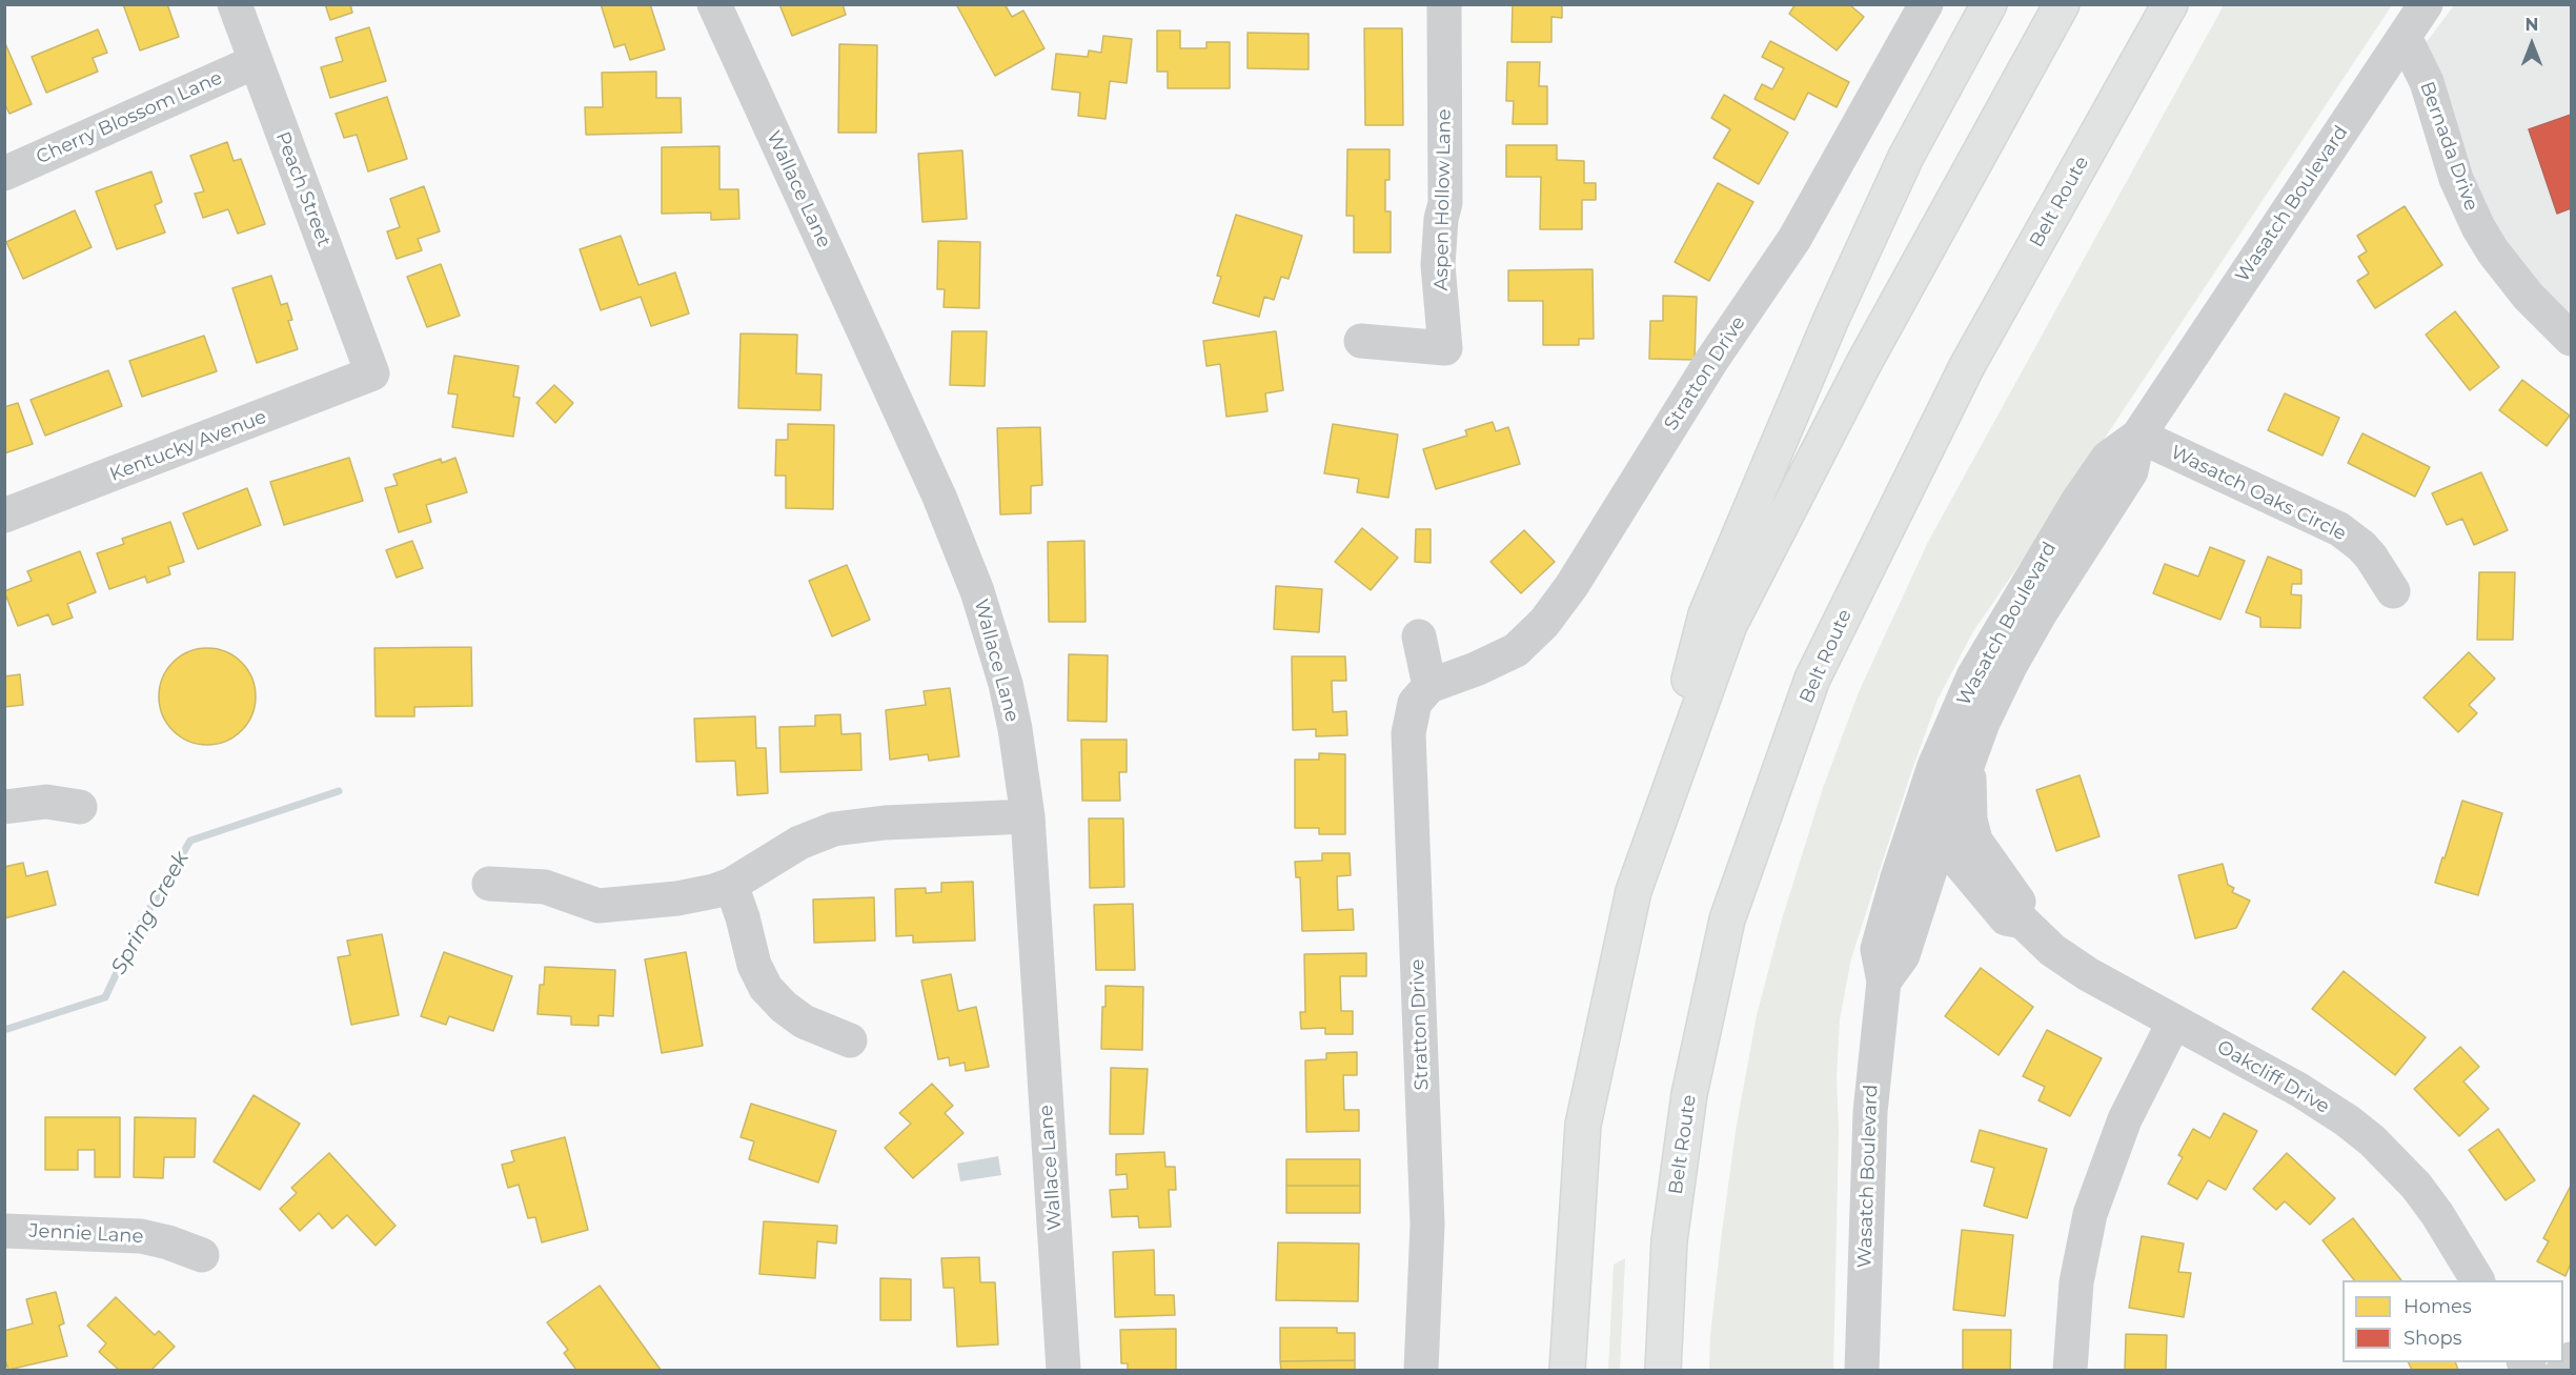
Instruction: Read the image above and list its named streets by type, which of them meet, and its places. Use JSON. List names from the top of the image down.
{
  "streets": {
    "highway": ["Belt Route"],
    "street": [
      "Cherry Blossom Lane",
      "Bernada Drive",
      "Peach Street",
      "Wallace Lane",
      "Aspen Hollow Lane",
      "Wasatch Boulevard",
      "Stratton Drive",
      "Kentucky Avenue",
      "Wasatch Oaks Circle",
      "Oakcliff Drive",
      "Jennie Lane"
    ]
  },
  "crossings": [
    ["Cherry Blossom Lane", "Peach Street"],
    ["Bernada Drive", "Wasatch Boulevard"],
    ["Peach Street", "Kentucky Avenue"],
    ["Wasatch Boulevard", "Wasatch Oaks Circle"],
    ["Wasatch Boulevard", "Oakcliff Drive"]
  ],
  "water": ["Spring Creek"],
  "legend": ["Homes", "Shops"],
  "north": "top"
}
